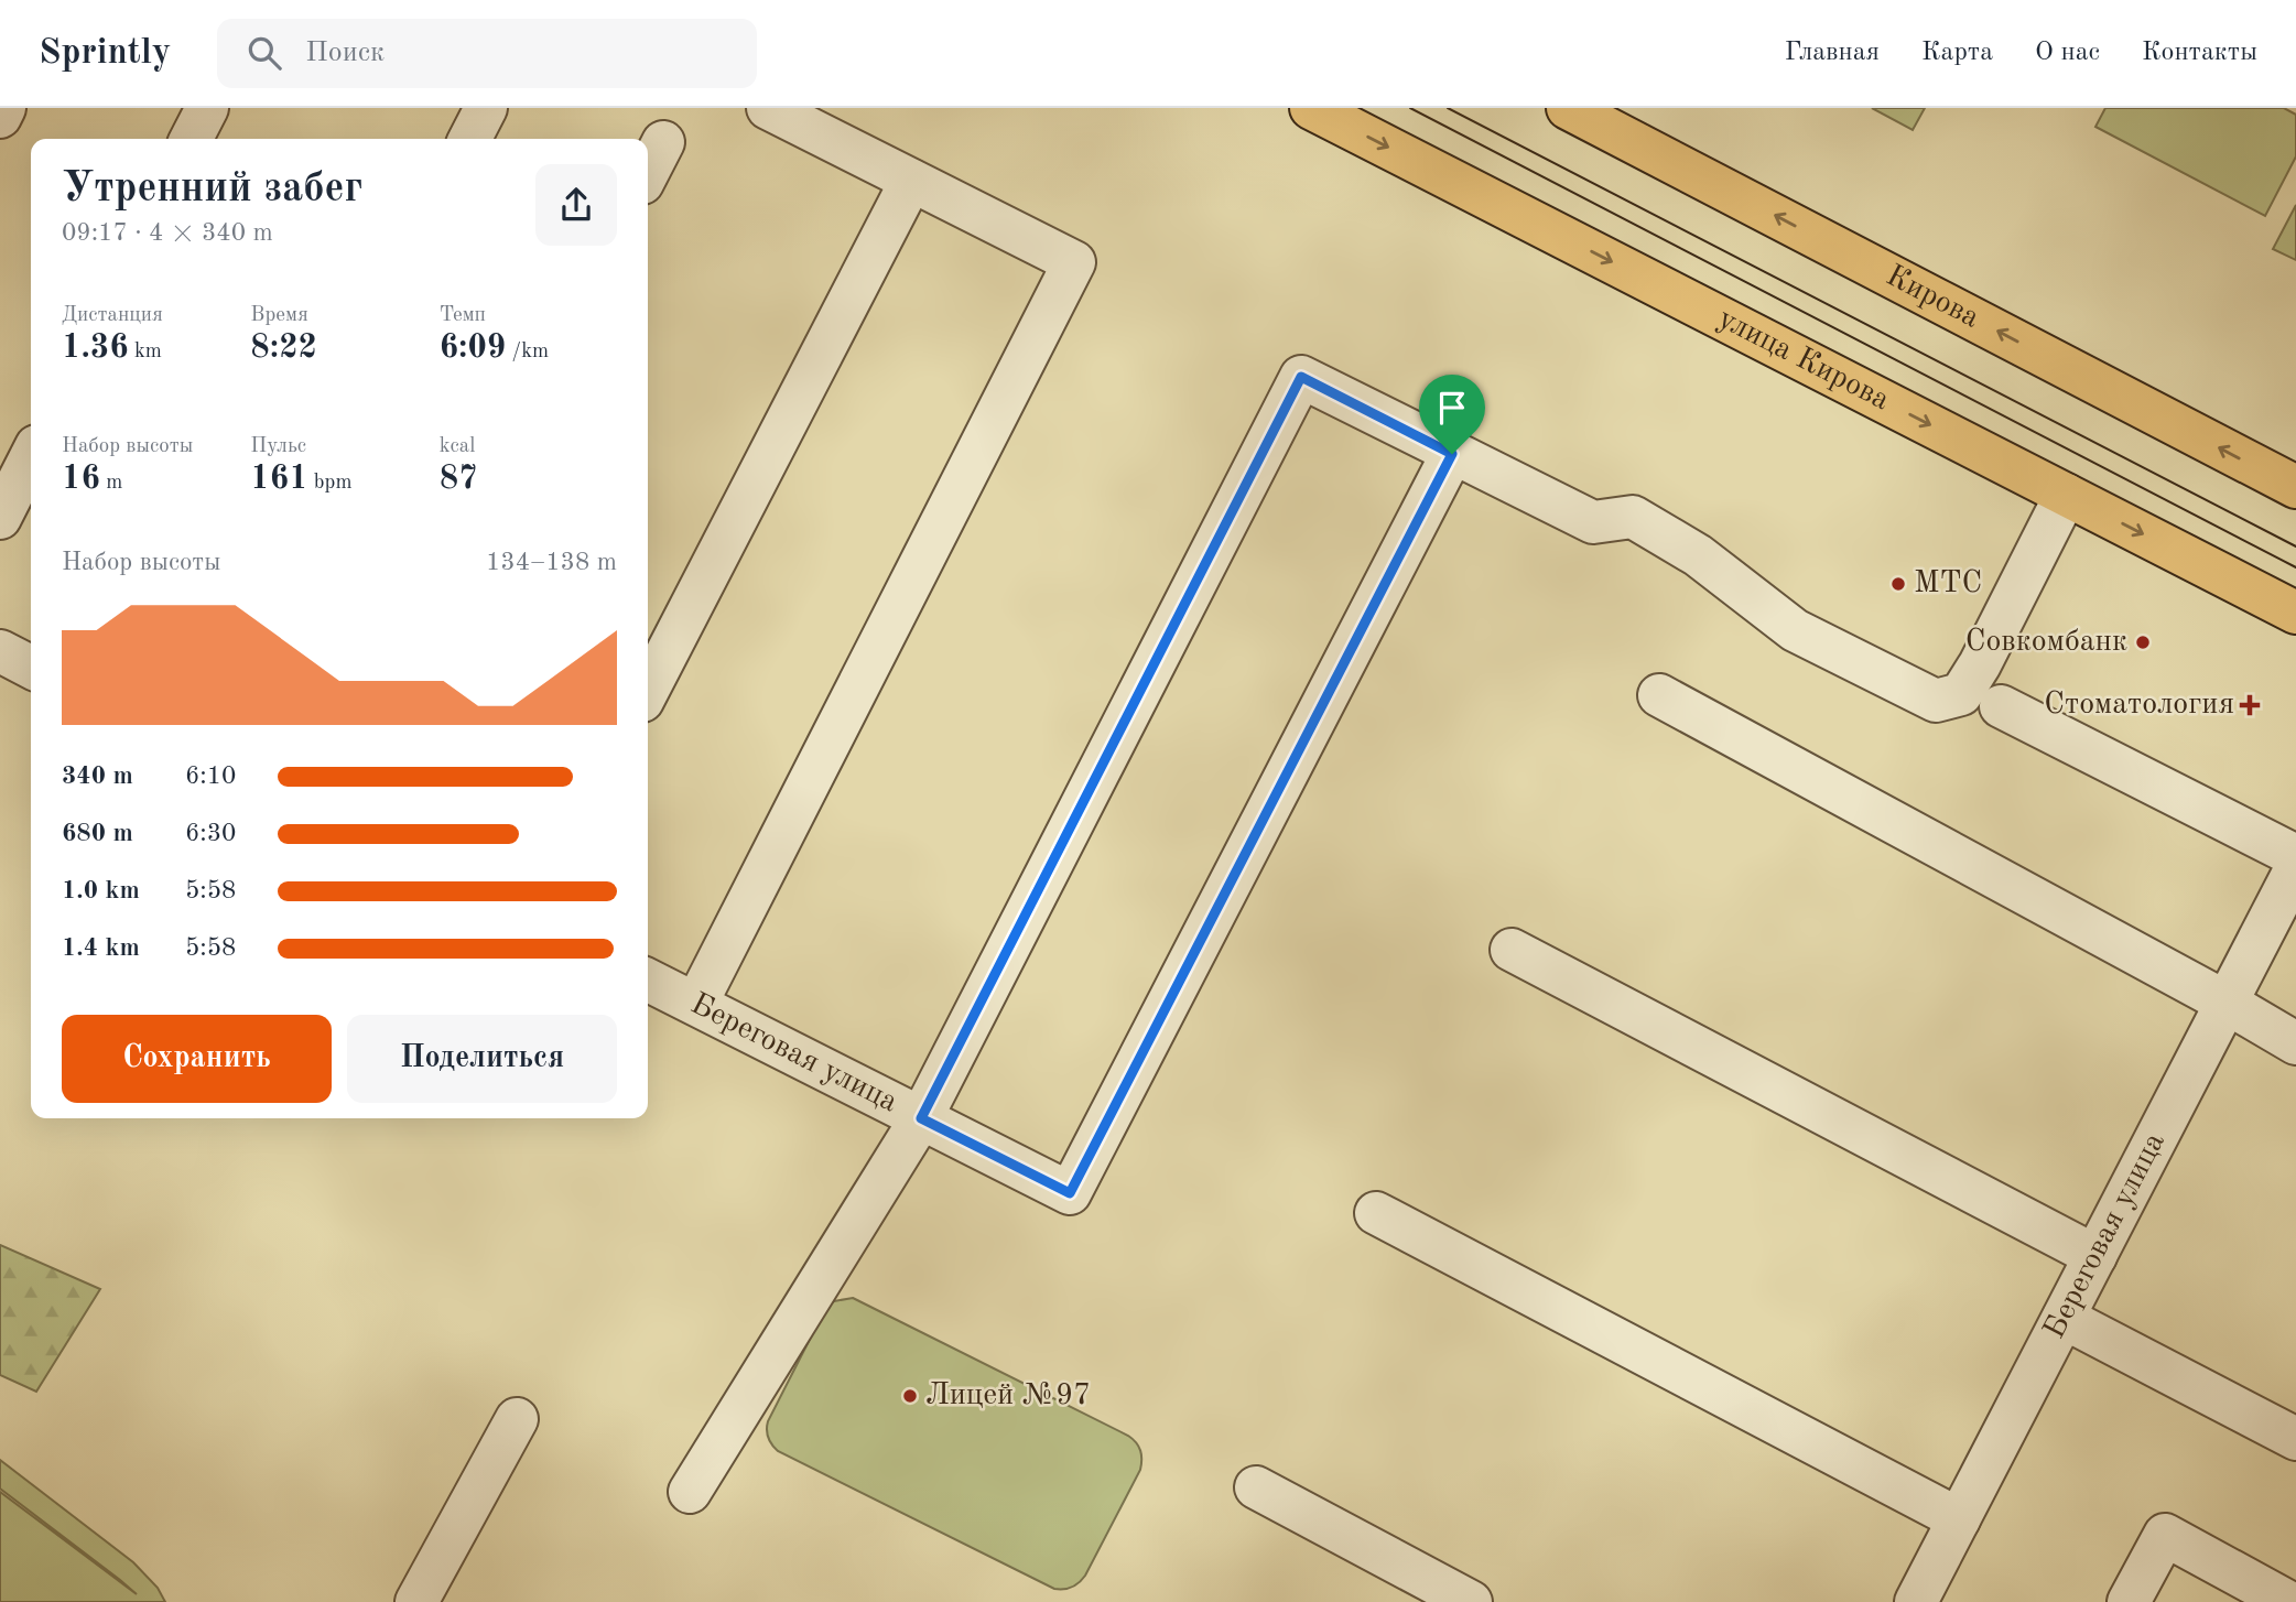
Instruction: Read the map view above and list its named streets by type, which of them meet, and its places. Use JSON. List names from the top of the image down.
{
  "streets": {
    "main road": ["Кирова", "улица Кирова"],
    "street": ["Береговая улица"]
  },
  "one_way": ["Кирова", "улица Кирова"],
  "places": {
    "other": ["МТС", "Совкомбанк", "Лицей №97"],
    "health": ["Стоматология"]
  },
  "page": {
    "header": "Sprintly",
    "search": "Поиск",
    "nav": [
      "Главная",
      "Карта",
      "О нас",
      "Контакты"
    ],
    "heading": ["Утренний забег", "09:17 · 4 × 340 m"],
    "stats": [
      ["Дистанция", "1.36 km"],
      ["Время", "8:22"],
      ["Темп", "6:09 /km"],
      ["Набор высоты", "16 m"],
      ["Пульс", "161 bpm"],
      ["kcal", "87"]
    ],
    "chart": ["Набор высоты", "134–138 m"],
    "list": [
      {
        "name": "340 m",
        "note": "6:10"
      },
      {
        "name": "680 m",
        "note": "6:30"
      },
      {
        "name": "1.0 km",
        "note": "5:58"
      },
      {
        "name": "1.4 km",
        "note": "5:58"
      }
    ],
    "buttons": ["Сохранить", "Поделиться"]
  }
}
